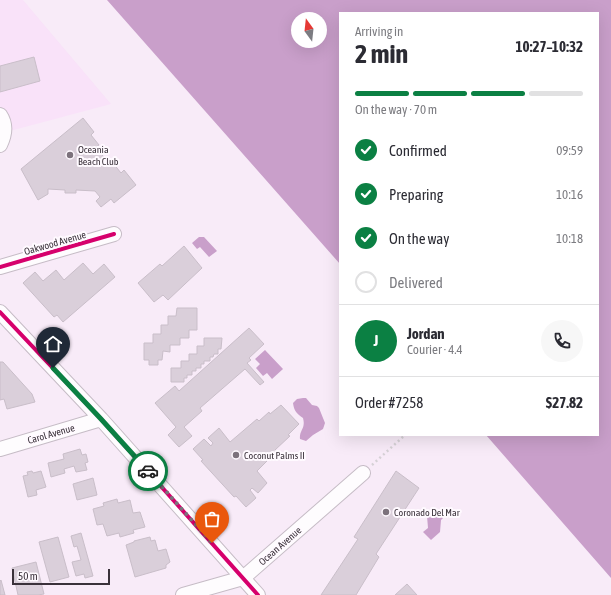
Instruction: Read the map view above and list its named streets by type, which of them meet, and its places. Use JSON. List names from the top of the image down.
{
  "streets": {
    "street": ["Oakwood Avenue", "Carol Avenue", "Ocean Avenue"]
  },
  "places": ["Oceania Beach Club", "Coconut Palms II", "Coronado Del Mar"],
  "scale_bar": "50 m",
  "north": "top",
  "page": {
    "heading": ["2 min", "Arriving in", "10:27–10:32"],
    "panel": [
      "Jordan",
      "Courier · 4.4",
      "Order #7258",
      "$27.82"
    ],
    "bar": "On the way · 70 m",
    "list": [
      ["Confirmed", "09:59"],
      ["Preparing", "10:16"],
      ["On the way", "10:18"],
      "Delivered"
    ],
    "round": "J",
    "scale": "50 m"
  }
}
